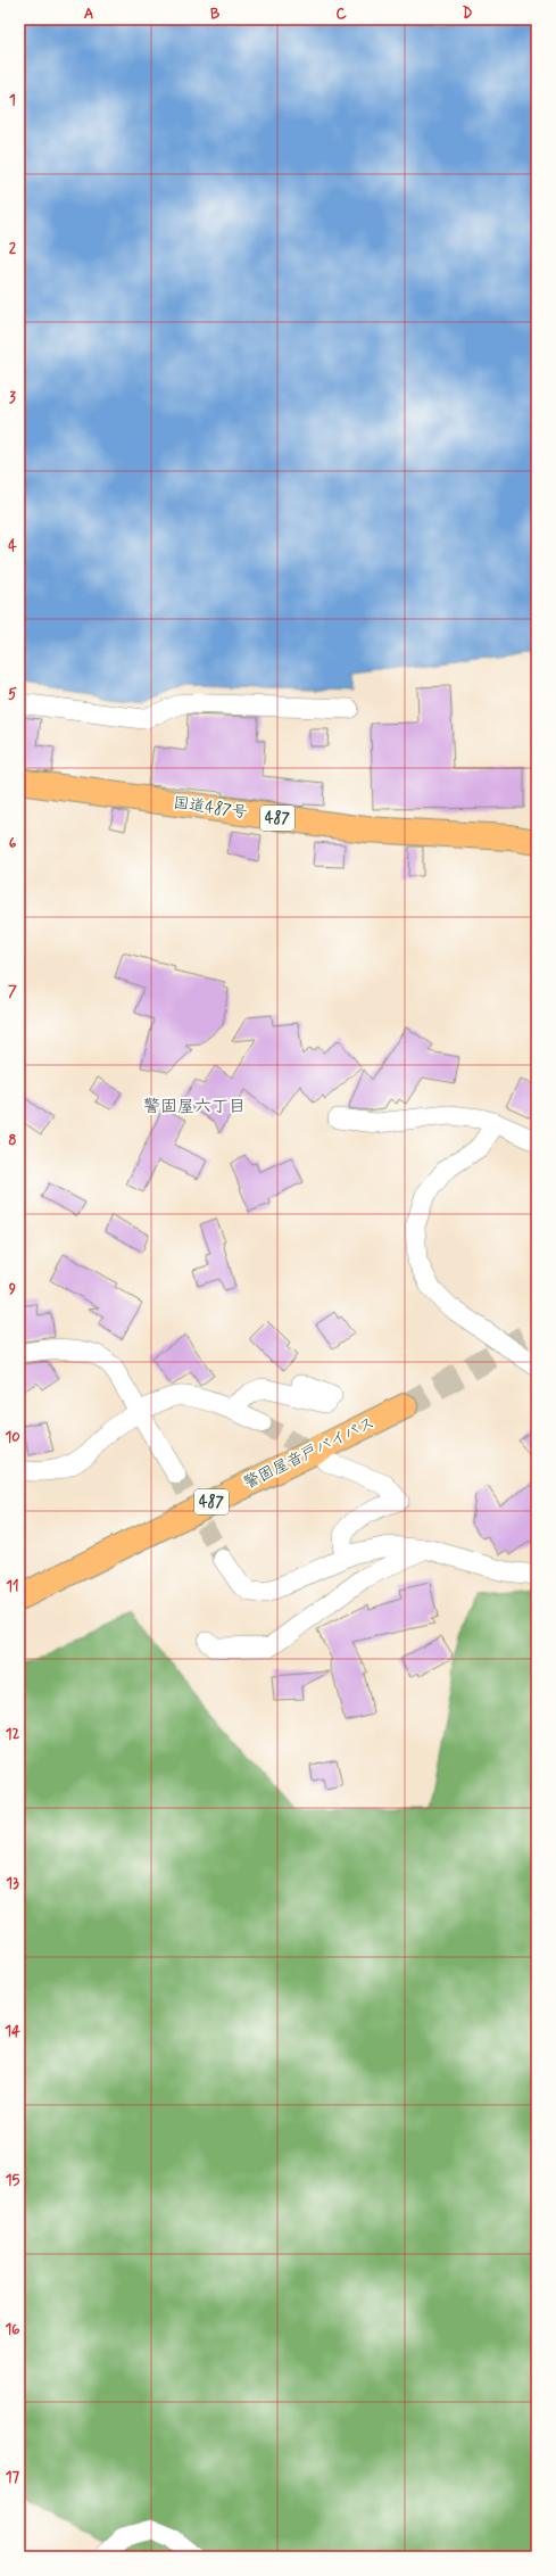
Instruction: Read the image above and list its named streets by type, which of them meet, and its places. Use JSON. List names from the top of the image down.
{
  "streets": {
    "highway": ["国道487号", "487", "警固屋音戸バイパス"]
  },
  "districts": ["警固屋六丁目"],
  "grid": {
    "columns": [
      "A",
      "B",
      "C",
      "D"
    ],
    "rows": [
      "1",
      "2",
      "3",
      "4",
      "5",
      "6",
      "7",
      "8",
      "9",
      "10",
      "11",
      "12",
      "13",
      "14",
      "15",
      "16",
      "17"
    ]
  }
}
